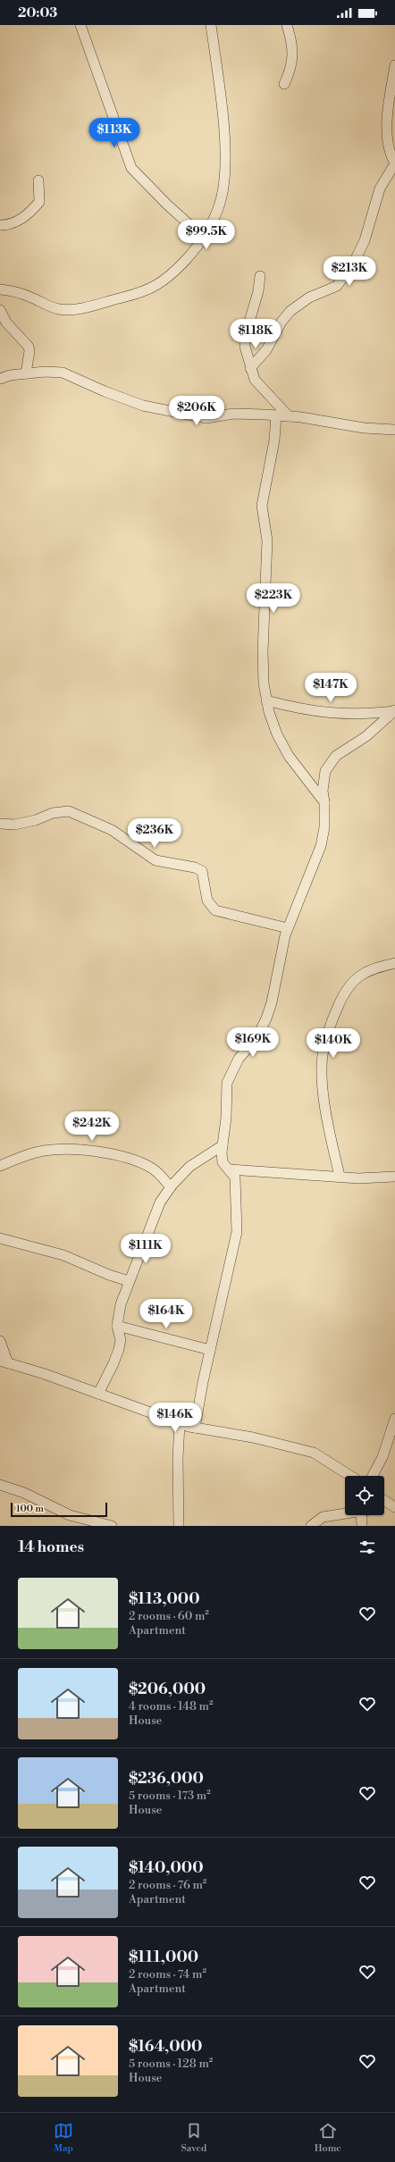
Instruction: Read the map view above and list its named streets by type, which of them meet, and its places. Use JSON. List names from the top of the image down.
{
  "scale_bar": "100 m",
  "page": {
    "status": "20:03",
    "price": [
      "$113K",
      "$99.5K",
      "$213K",
      "$118K",
      "$206K",
      "$223K",
      "$147K",
      "$236K",
      "$169K",
      "$140K",
      "$242K",
      "$111K",
      "$164K",
      "$146K"
    ],
    "scale": "100 m",
    "heading": "14 homes",
    "list": [
      {
        "name": "$113,000",
        "note": "2 rooms · 60 m² · Apartment"
      },
      {
        "name": "$206,000",
        "note": "4 rooms · 148 m² · House"
      },
      {
        "name": "$236,000",
        "note": "5 rooms · 173 m² · House"
      },
      {
        "name": "$140,000",
        "note": "2 rooms · 76 m² · Apartment"
      },
      {
        "name": "$111,000",
        "note": "2 rooms · 74 m² · Apartment"
      },
      {
        "name": "$164,000",
        "note": "5 rooms · 128 m² · House"
      }
    ],
    "tabs": ["Map", "Saved", "Home"]
  }
}
